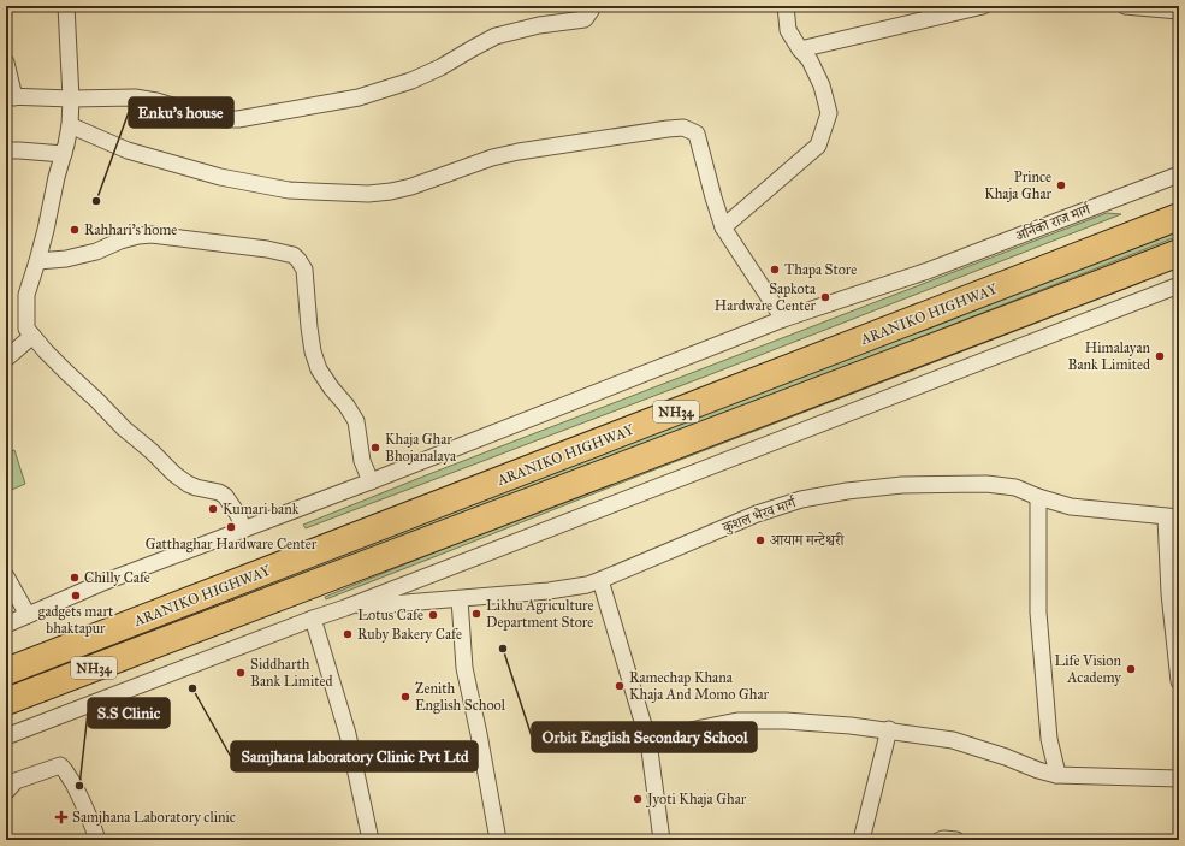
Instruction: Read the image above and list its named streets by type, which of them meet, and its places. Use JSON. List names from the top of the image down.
{
  "streets": {
    "highway": ["ARANIKO HIGHWAY", "NH34"],
    "street": ["अर्निको राज मार्ग", "कुशल‌ भैरव मार्ग"]
  },
  "places": {
    "other": [
      "Prince Khaja Ghar",
      "Enku's house",
      "Rahhari's home",
      "Thapa Store",
      "Sapkota Hardware Center",
      "Himalayan Bank Limited",
      "Khaja Ghar Bhojanalaya",
      "Kumari bank",
      "Gatthaghar Hardware Center",
      "आयाम मन्टेश्वरी",
      "Chilly Cafe",
      "gadgets mart bhaktapur",
      "Likhu Agriculture Department Store",
      "Lotus Cafe",
      "Ruby Bakery Cafe",
      "Orbit English Secondary School",
      "Life Vision Academy",
      "Siddharth Bank Limited",
      "Ramechap Khana Khaja And Momo Ghar",
      "Samjhana laboratory Clinic Pvt Ltd",
      "Zenith English School",
      "S.S Clinic",
      "Jyoti Khaja Ghar"
    ],
    "health": ["Samjhana Laboratory clinic"]
  }
}
